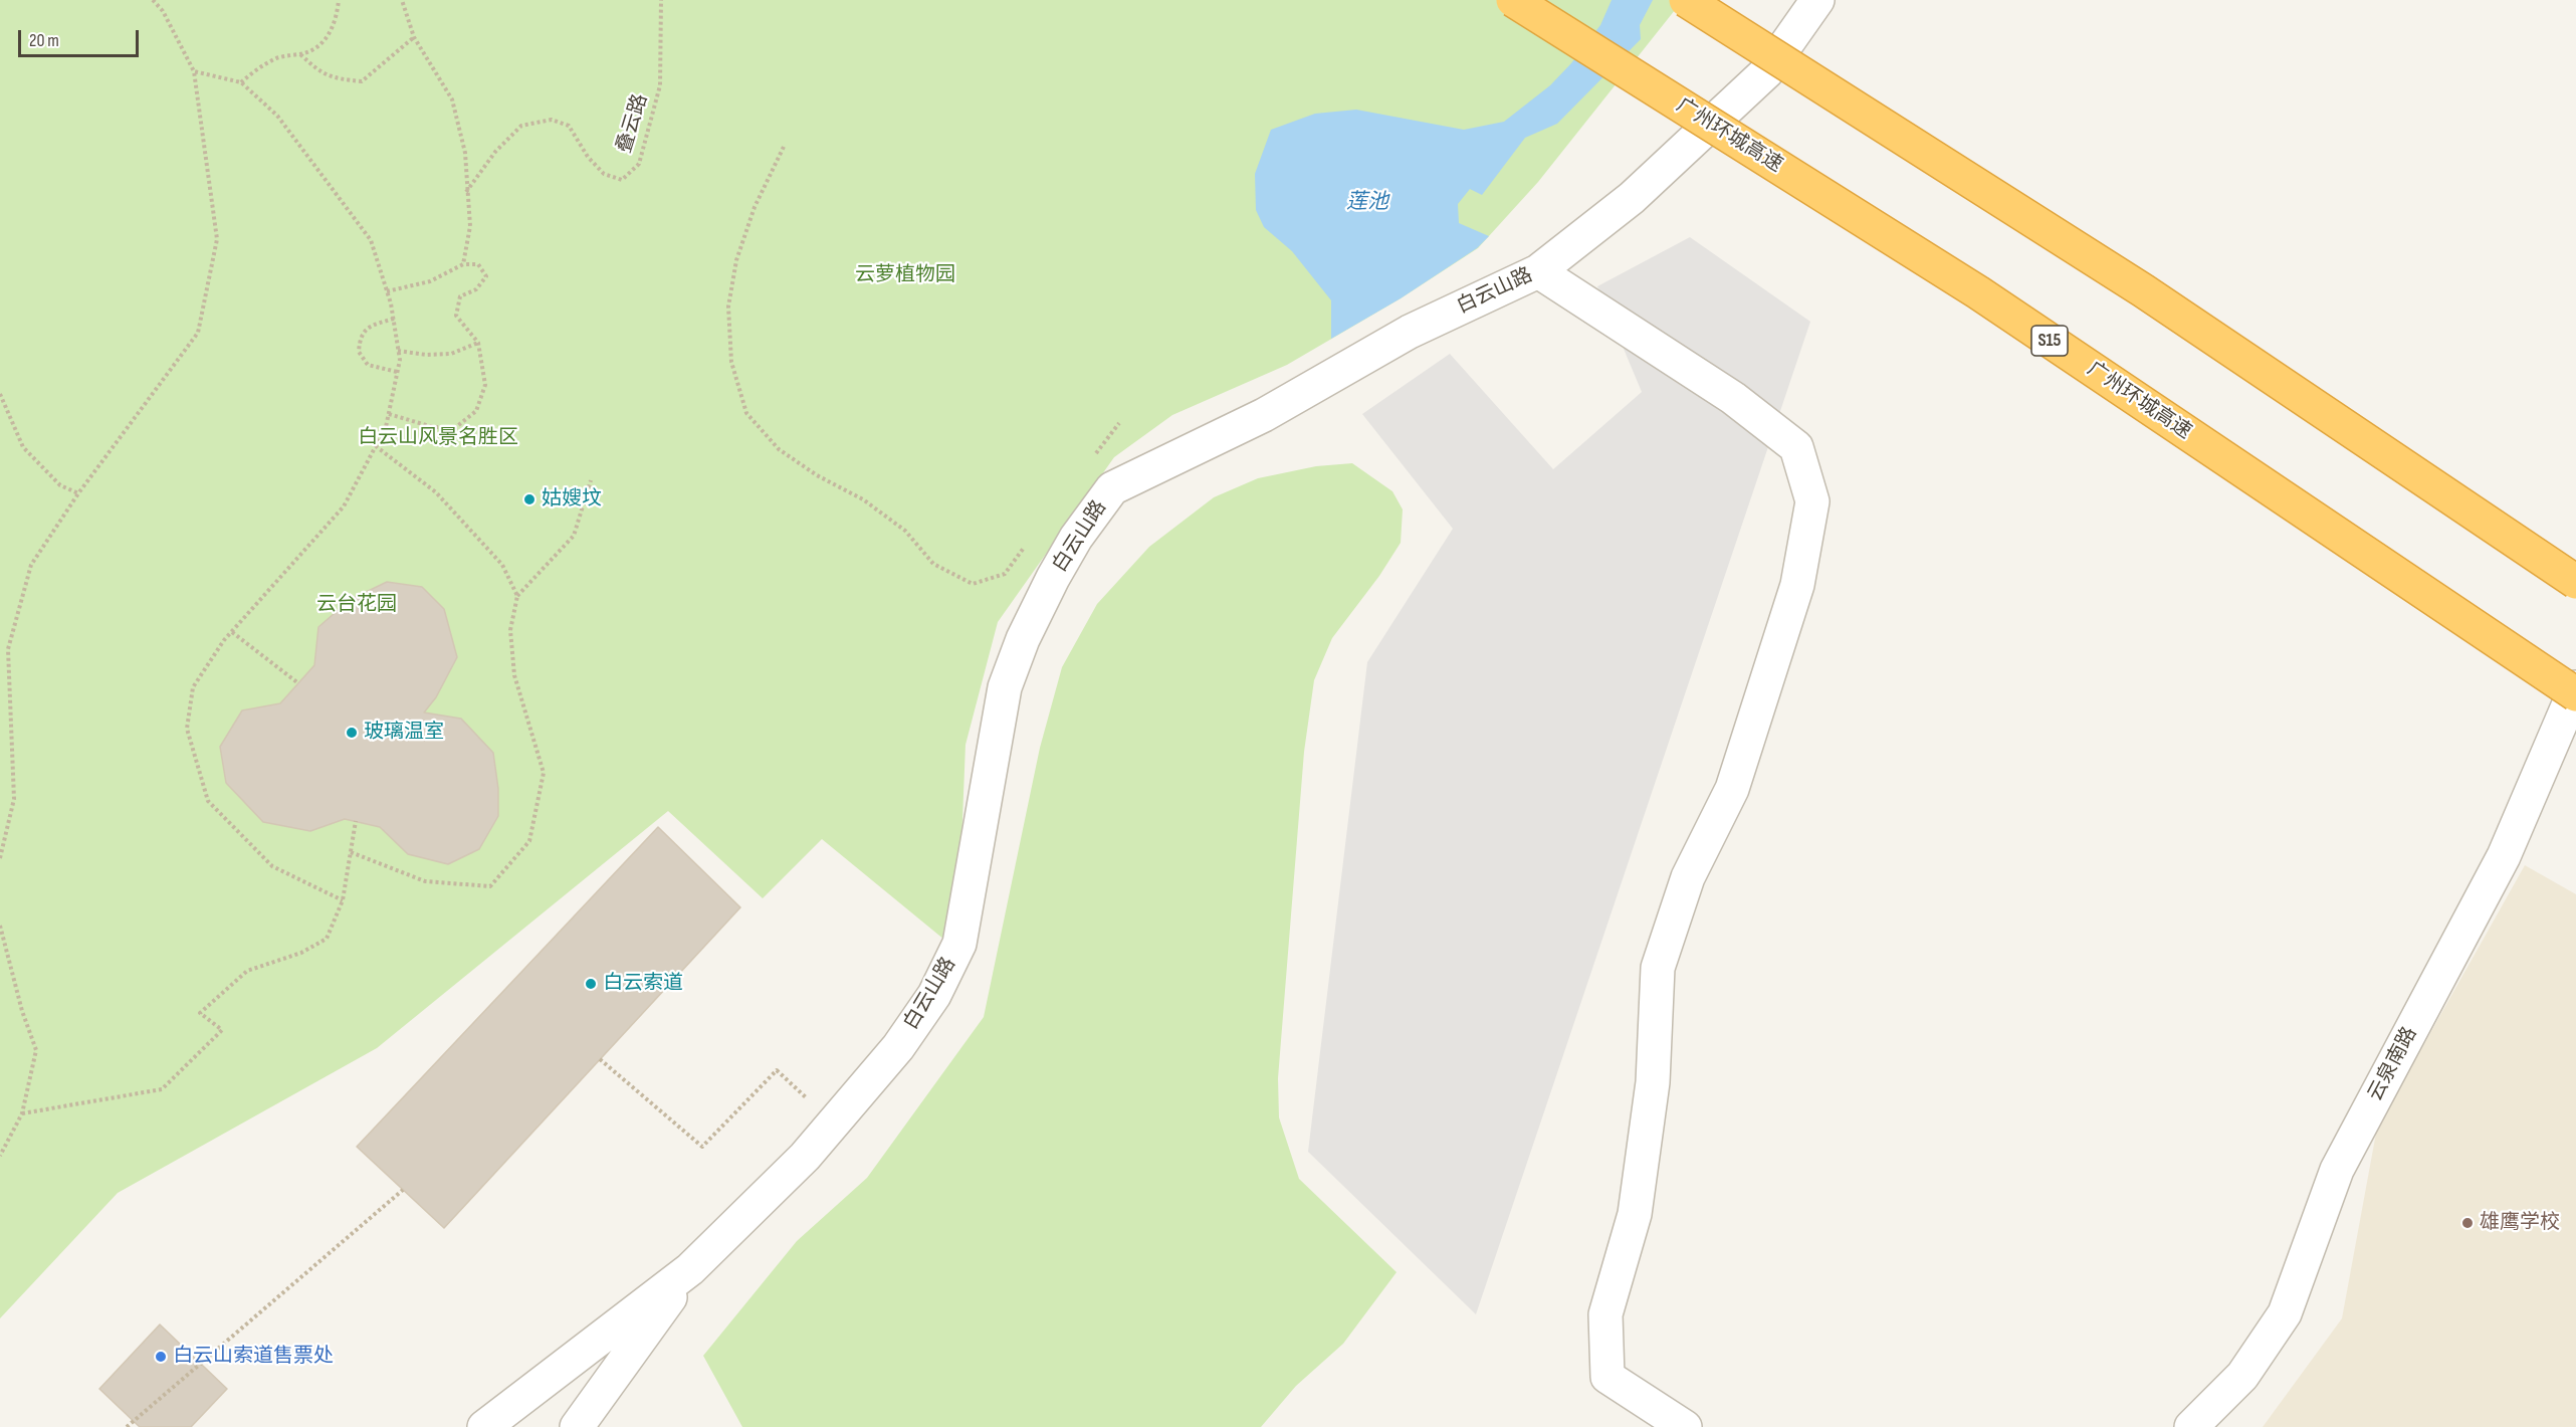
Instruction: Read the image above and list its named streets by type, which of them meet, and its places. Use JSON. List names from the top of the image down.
{
  "streets": {
    "highway": ["广州环城高速", "S15"],
    "street": ["白云山路", "云泉南路"],
    "path": ["叠云路"]
  },
  "water": ["莲池"],
  "parks": ["云萝植物园", "白云山风景名胜区", "云台花园"],
  "places": [
    "姑嫂坟",
    "玻璃温室",
    "白云索道",
    "雄鹰学校",
    "白云山索道售票处"
  ],
  "scale_bar": "20 m"
}
